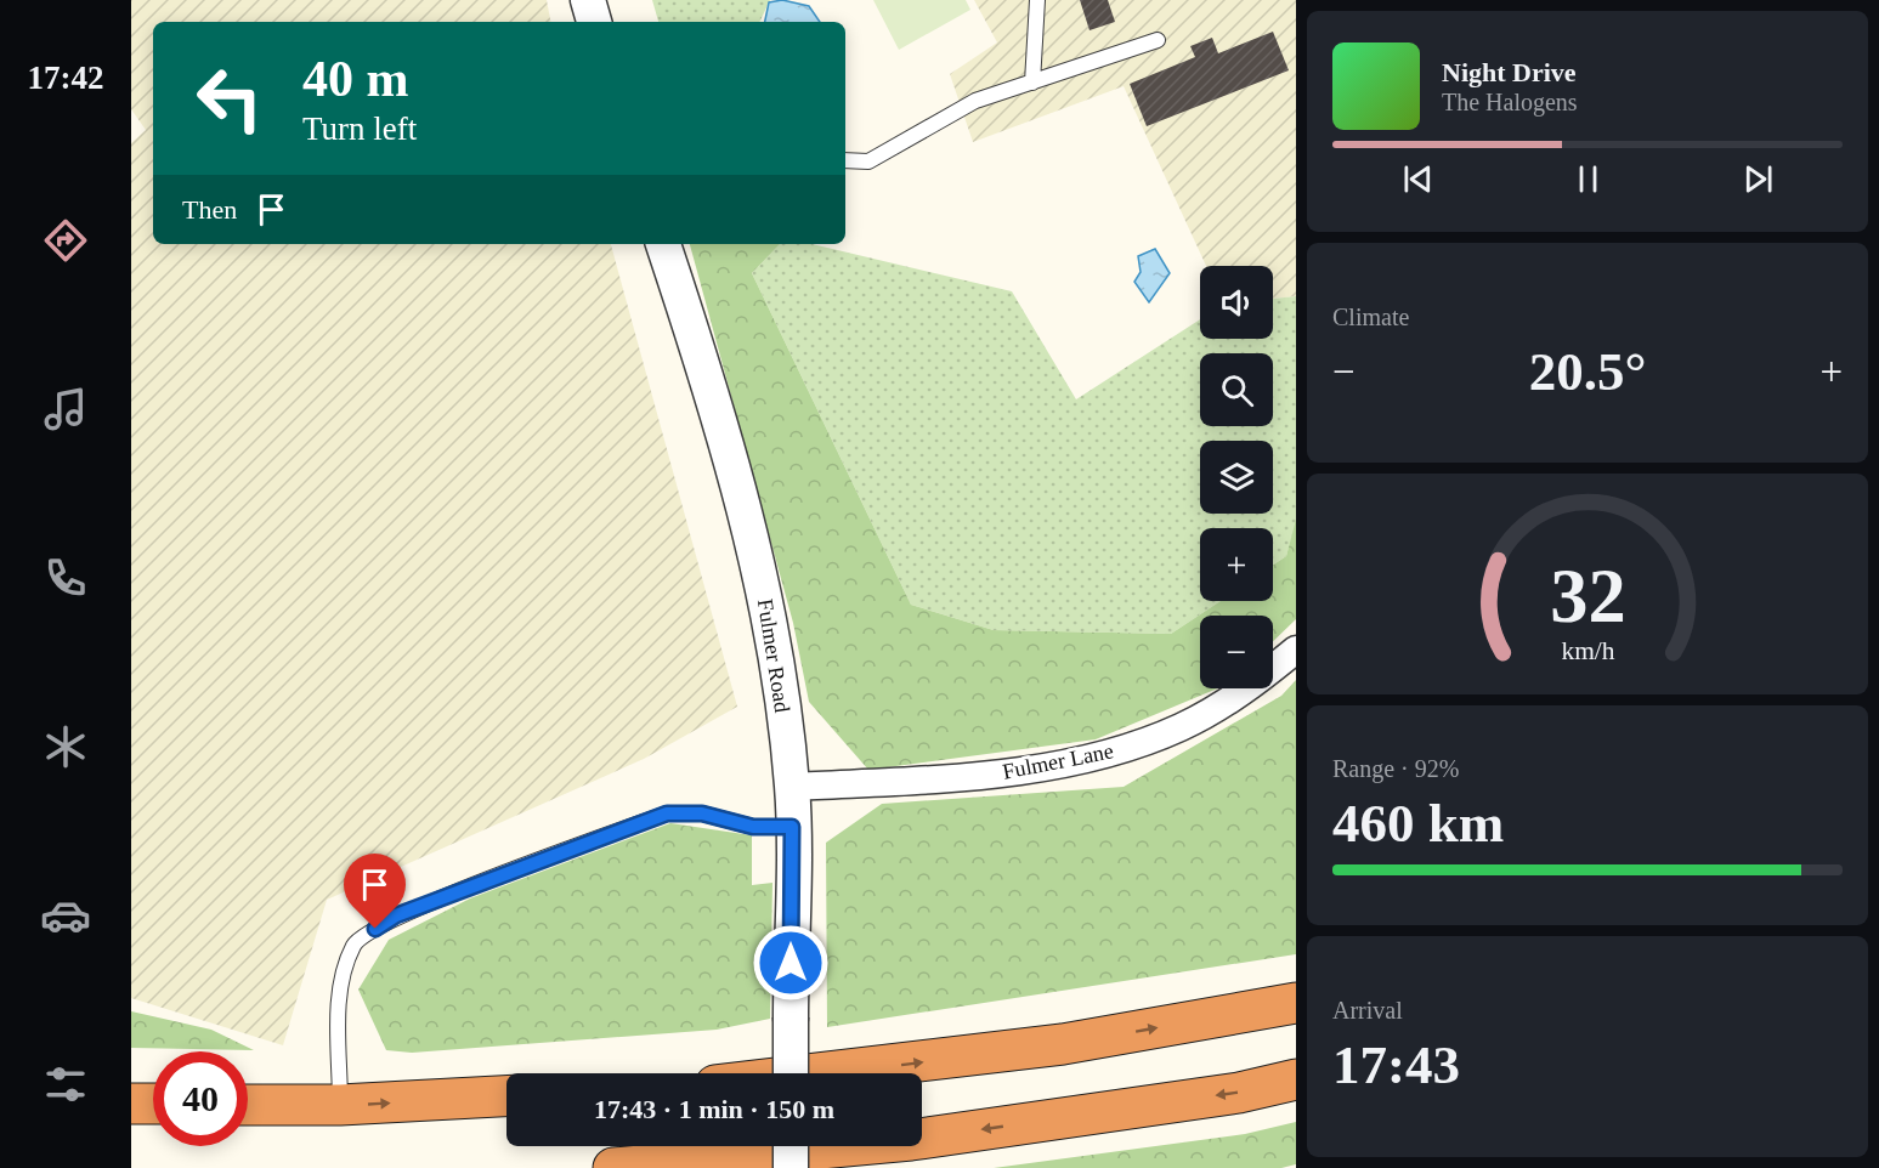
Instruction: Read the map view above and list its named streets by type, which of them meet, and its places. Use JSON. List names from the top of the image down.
{
  "streets": {
    "street": ["Fulmer Road", "Fulmer Lane"]
  },
  "crossings": [
    ["Fulmer Road", "Fulmer Lane"]
  ],
  "page": {
    "tabs": "17:42",
    "turn": ["40 m", "Turn left"],
    "song": ["Night Drive", "The Halogens"],
    "then": "Then",
    "tile": [
      "Climate",
      ["Range · 92%", "460 km"],
      ["Arrival", "17:43"]
    ],
    "map_buttons": ["+", "−"],
    "heat": ["−", "20.5°", "+"],
    "limit": "40",
    "trip": "17:43 · 1 min · 150 m",
    "gauge": ["32", "km/h"]
  }
}
